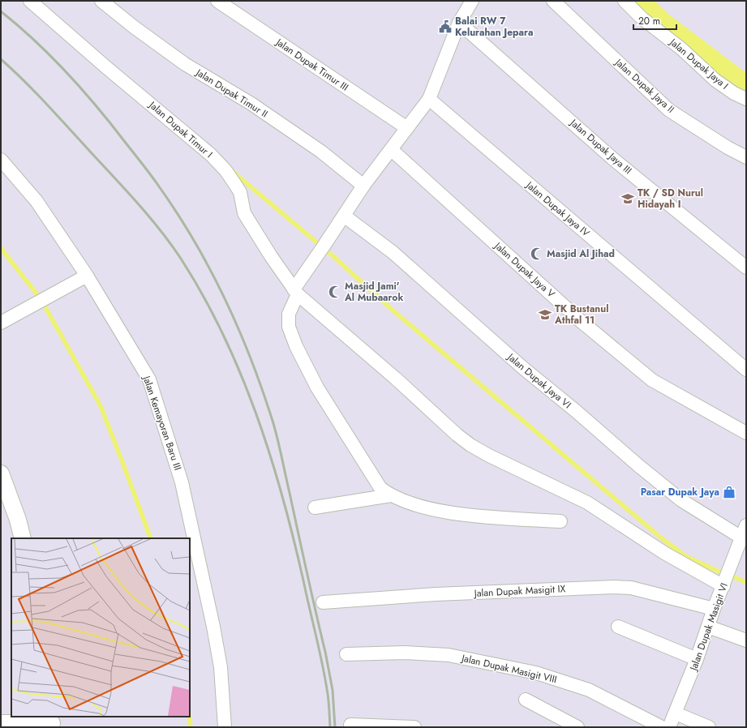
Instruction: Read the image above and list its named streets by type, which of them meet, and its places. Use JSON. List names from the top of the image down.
{
  "streets": {
    "street": [
      "Jalan Dupak Jaya I",
      "Jalan Dupak Timur III",
      "Jalan Dupak Jaya II",
      "Jalan Dupak Timur II",
      "Jalan Dupak Timur I",
      "Jalan Dupak Jaya III",
      "Jalan Dupak Jaya IV",
      "Jalan Dupak Jaya V",
      "Jalan Dupak Jaya VI",
      "Jalan Kemayoran Baru III",
      "Jalan Dupak Masigit IX",
      "Jalan Dupak Masigit VI",
      "Jalan Dupak Masigit VIII"
    ]
  },
  "crossings": [
    ["Jalan Dupak Timur I", "Jalan Dupak Masigit VI"],
    ["Jalan Dupak Jaya VI", "Jalan Dupak Masigit VI"],
    ["Jalan Dupak Masigit IX", "Jalan Dupak Masigit VI"]
  ],
  "places": {
    "public building": ["Balai RW 7 Kelurahan Jepara"],
    "school or university": ["TK / SD Nurul Hidayah I", "TK Bustanul Athfal 11"],
    "mosque": ["Masjid Al Jihad", "Masjid Jami' Al Mubaarok"],
    "shop": ["Pasar Dupak Jaya"]
  },
  "scale_bar": "20 m"
}
